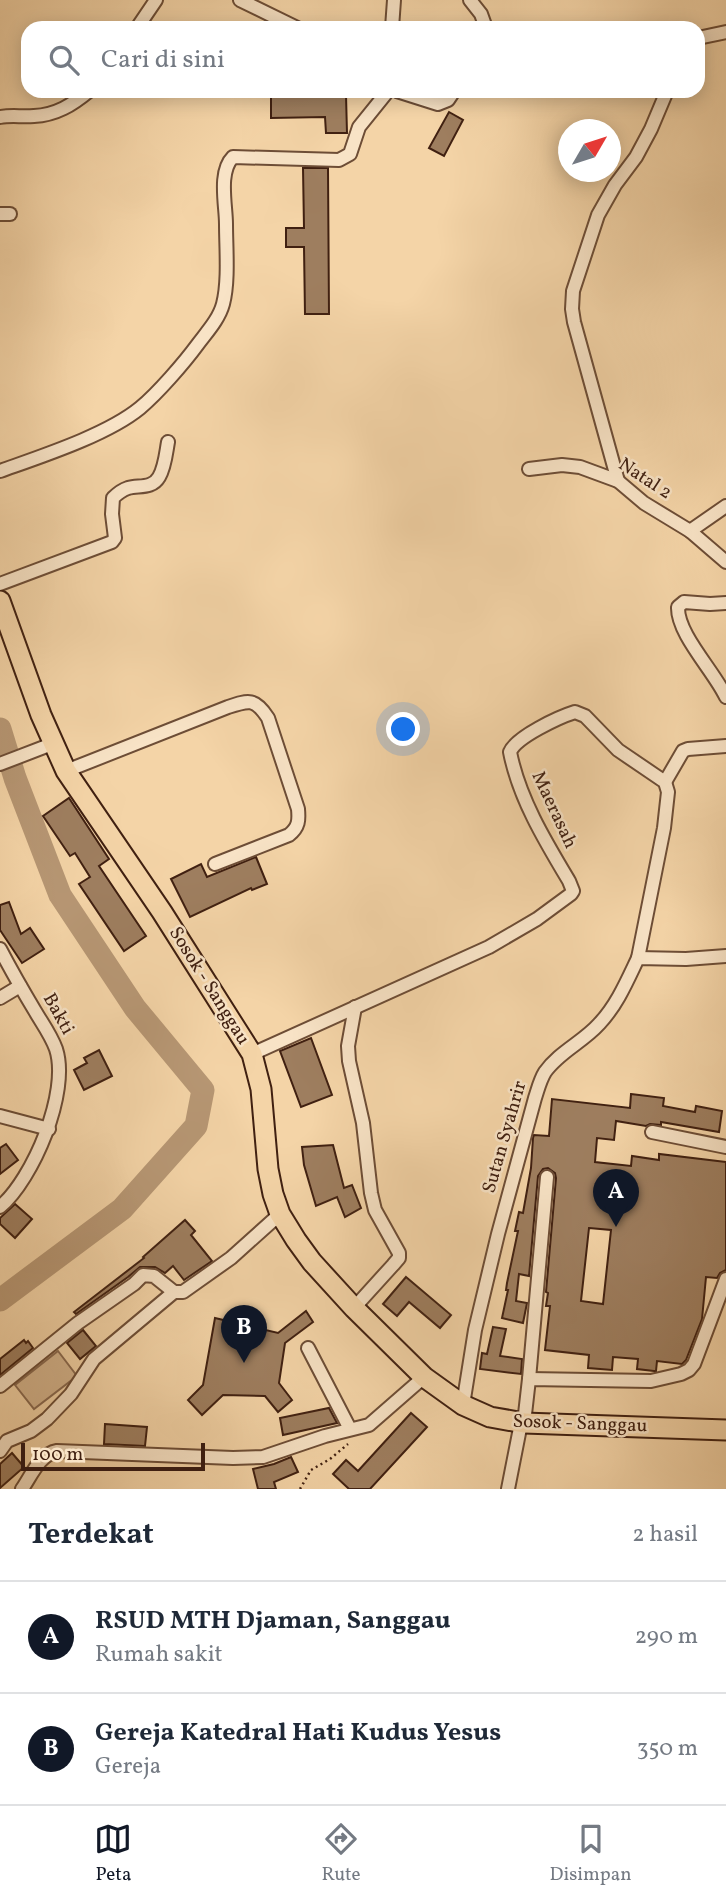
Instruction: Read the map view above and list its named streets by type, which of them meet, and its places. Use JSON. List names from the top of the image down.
{
  "streets": {
    "highway": ["Sosok - Sanggau"],
    "street": [
      "Natal 2",
      "Maerasah",
      "Bakti",
      "Sutan Syahrir"
    ]
  },
  "crossings": [
    ["Maerasah", "Sosok - Sanggau"],
    ["Sosok - Sanggau", "Sutan Syahrir"]
  ],
  "scale_bar": "100 m",
  "north": "top right",
  "page": {
    "search": "Cari di sini",
    "pins": ["A", "B"],
    "scale": "100 m",
    "heading": ["Terdekat", "2 hasil"],
    "list": [
      {
        "mark": "A",
        "name": "RSUD MTH Djaman, Sanggau",
        "note": "Rumah sakit",
        "value": "290 m"
      },
      {
        "mark": "B",
        "name": "Gereja Katedral Hati Kudus Yesus",
        "note": "Gereja",
        "value": "350 m"
      }
    ],
    "nav": ["Peta", "Rute", "Disimpan"]
  }
}
